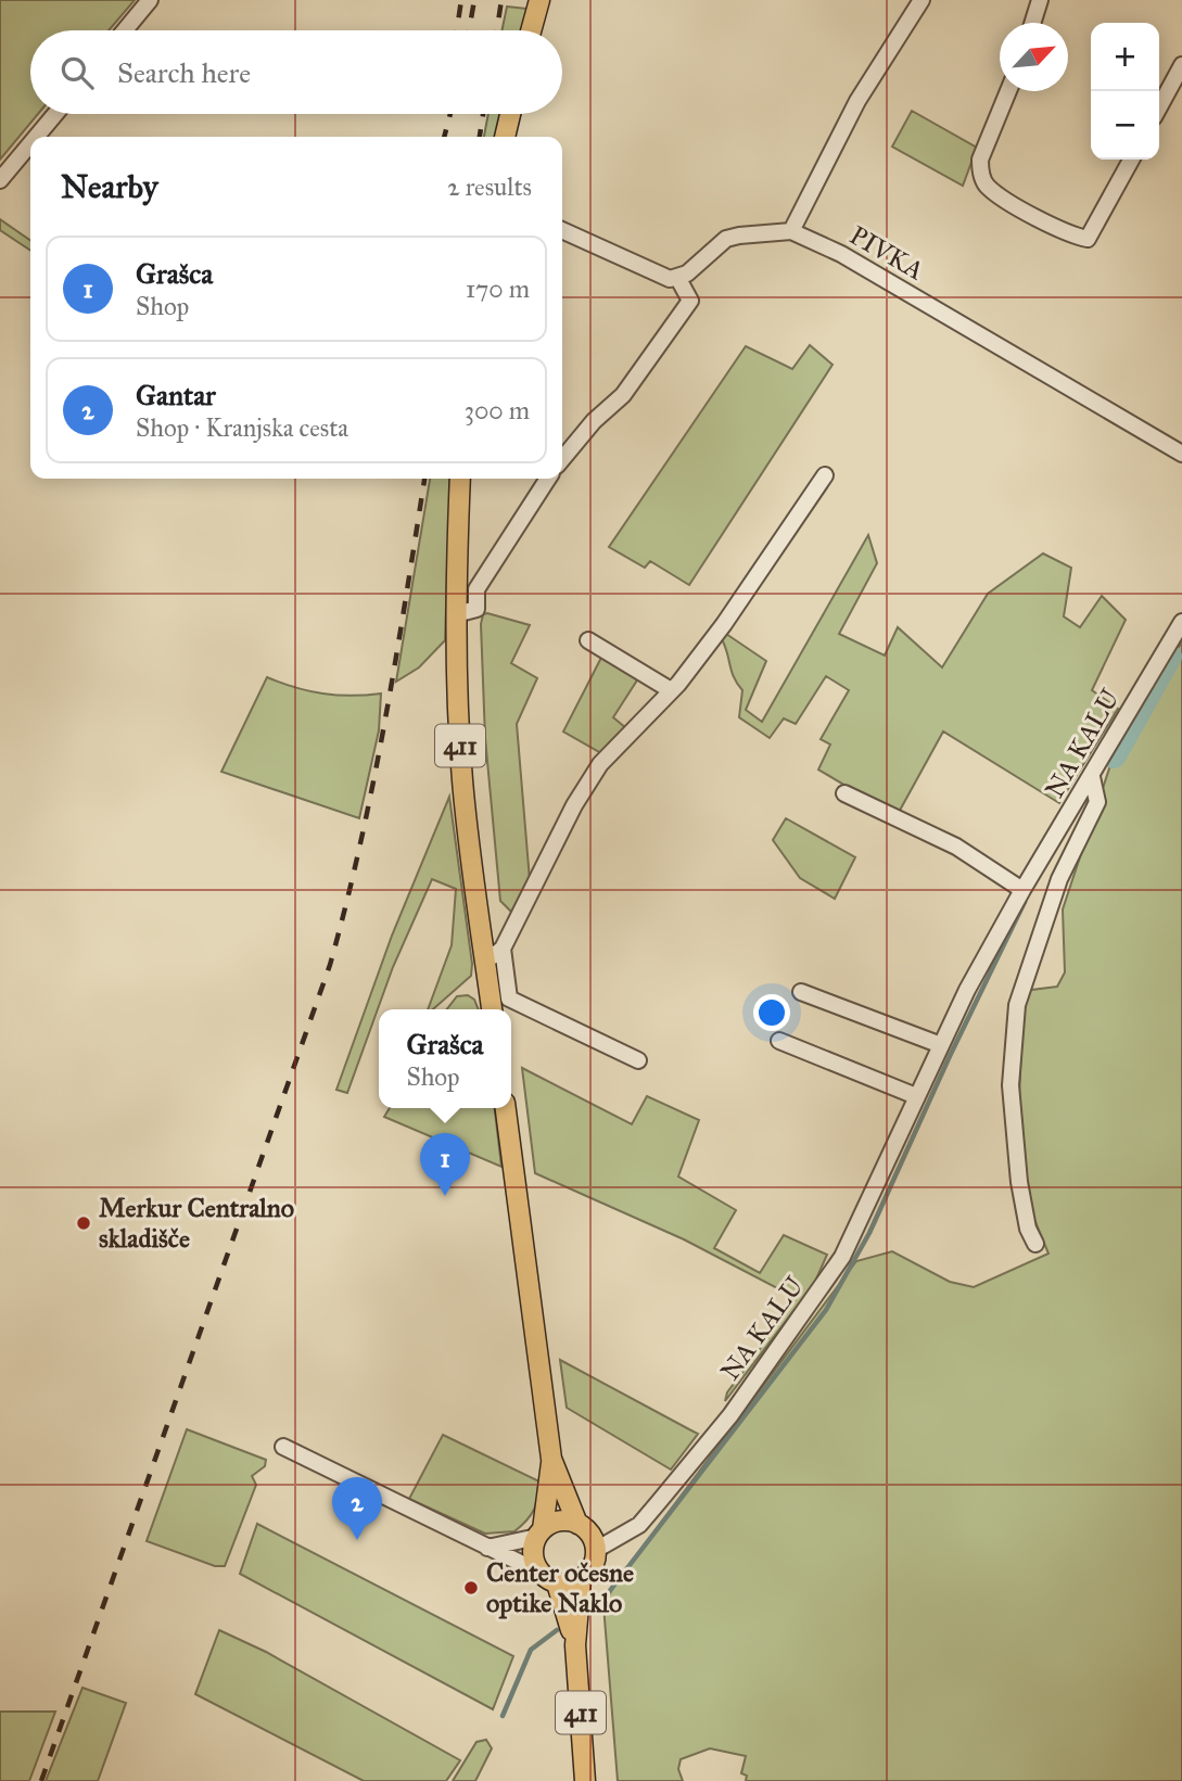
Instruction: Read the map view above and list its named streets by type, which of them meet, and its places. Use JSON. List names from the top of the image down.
{
  "streets": {
    "main road": ["411"],
    "street": ["PIVKA", "NA KALU"]
  },
  "crossings": [
    ["NA KALU", "411"]
  ],
  "places": ["Merkur Centralno skladišče", "Center očesne optike Naklo"],
  "north": "top right",
  "page": {
    "map_buttons": ["+", "−"],
    "search": "Search here",
    "heading": ["Nearby", "2 results"],
    "list": [
      {
        "mark": "1",
        "name": "Grašca",
        "note": "Shop",
        "value": "170 m"
      },
      {
        "mark": "2",
        "name": "Gantar",
        "note": "Shop · Kranjska cesta",
        "value": "300 m"
      }
    ],
    "popup": ["Grašca", "Shop"],
    "pins": ["1", "2"]
  }
}
